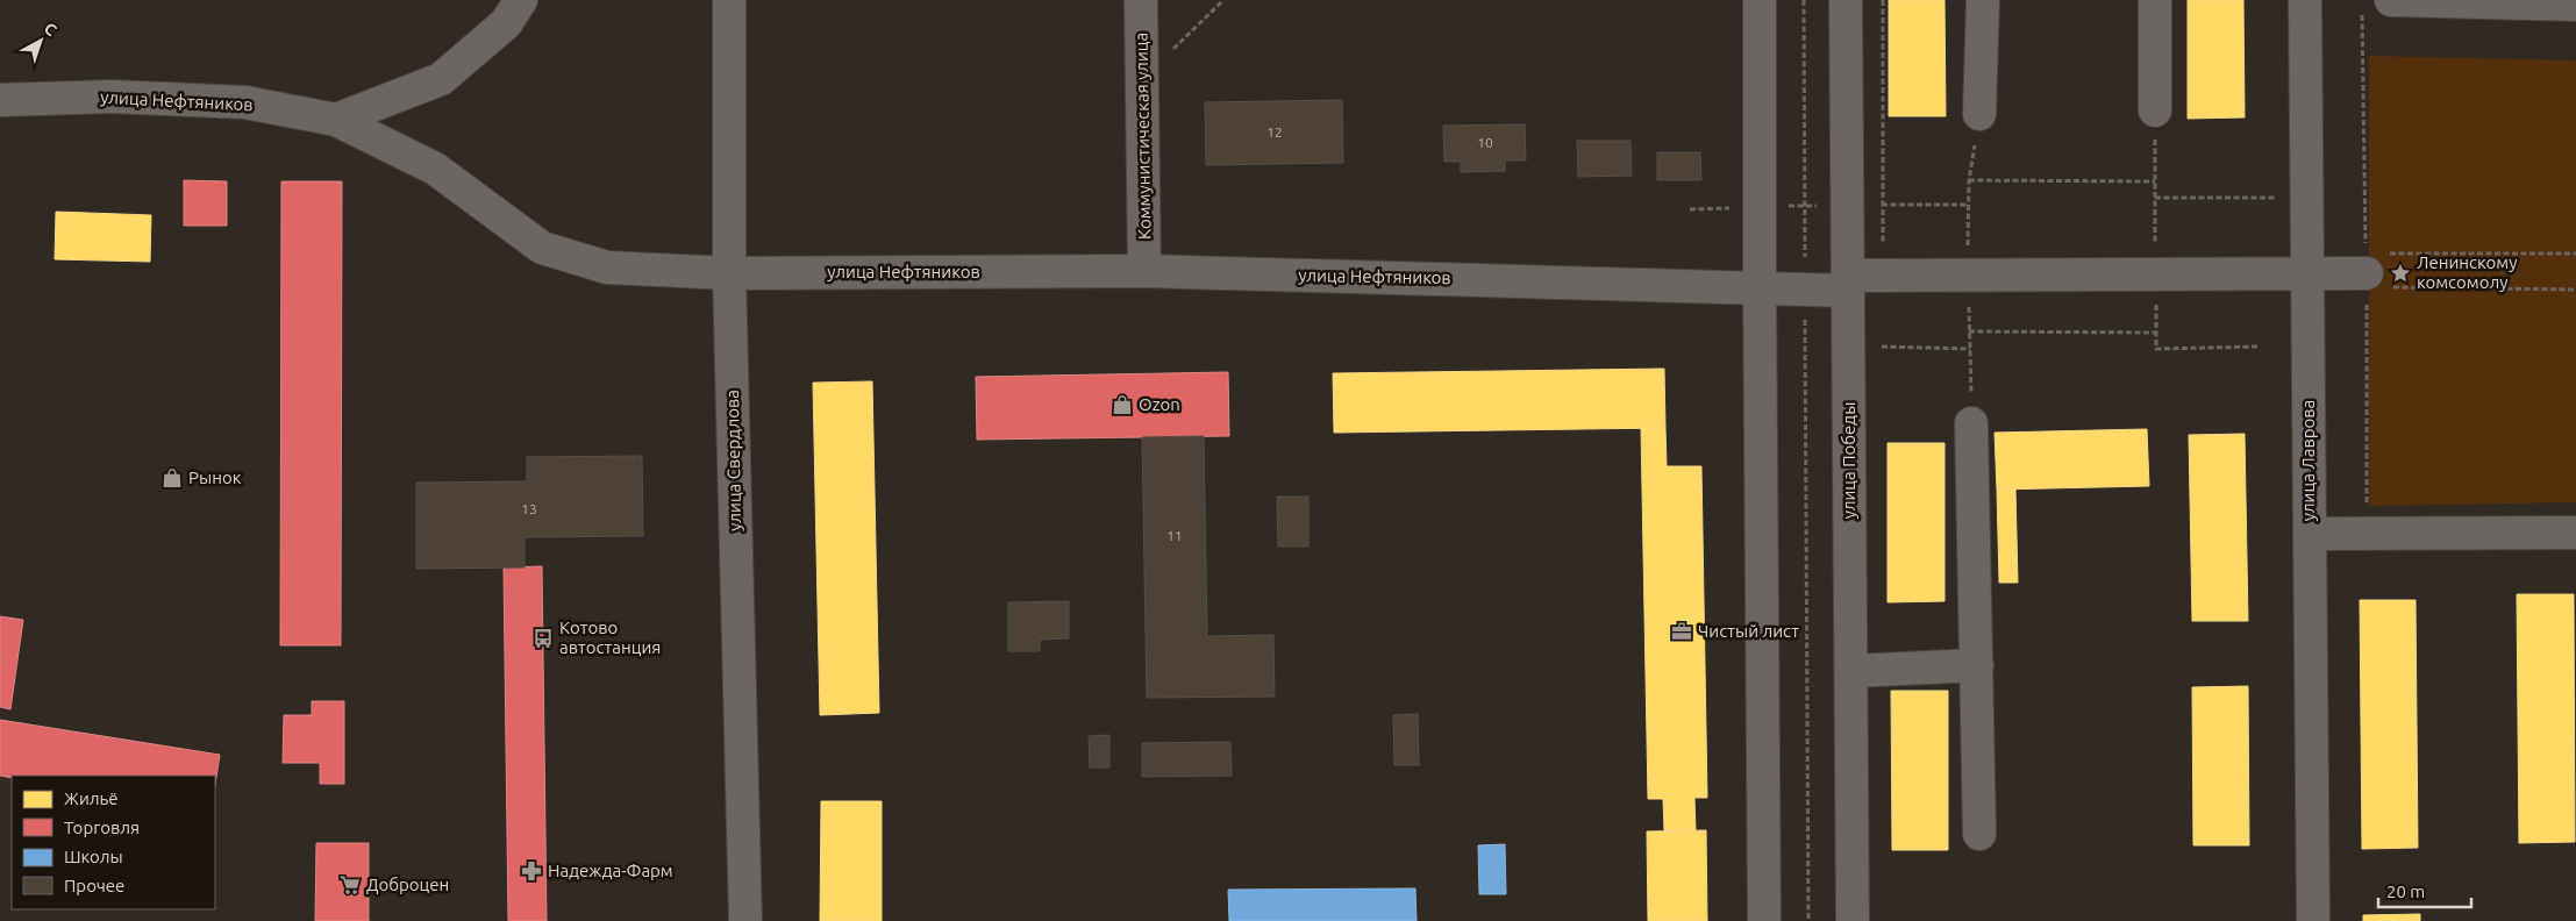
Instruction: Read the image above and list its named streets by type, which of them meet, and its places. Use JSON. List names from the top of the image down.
{
  "streets": {
    "street": [
      "улица Нефтяников",
      "Коммунистическая улица",
      "улица Свердлова",
      "улица Победы",
      "улица Лаврова"
    ]
  },
  "crossings": [
    ["улица Нефтяников", "Коммунистическая улица"],
    ["улица Нефтяников", "улица Свердлова"],
    ["улица Нефтяников", "улица Победы"],
    ["улица Нефтяников", "улица Лаврова"]
  ],
  "places": {
    "place": ["Ленинскому комсомолу"],
    "shop": ["Ozon", "Рынок"],
    "office": ["Чистый лист"],
    "bus stop": ["Котово автостанция"],
    "pharmacy": ["Надежда-Фарм"],
    "supermarket": ["Доброцен"]
  },
  "house_numbers": [
    "12",
    "10",
    "13",
    "11"
  ],
  "legend": [
    "Жильё",
    "Торговля",
    "Школы",
    "Прочее"
  ],
  "scale_bar": "20 m",
  "north": "top right"
}
